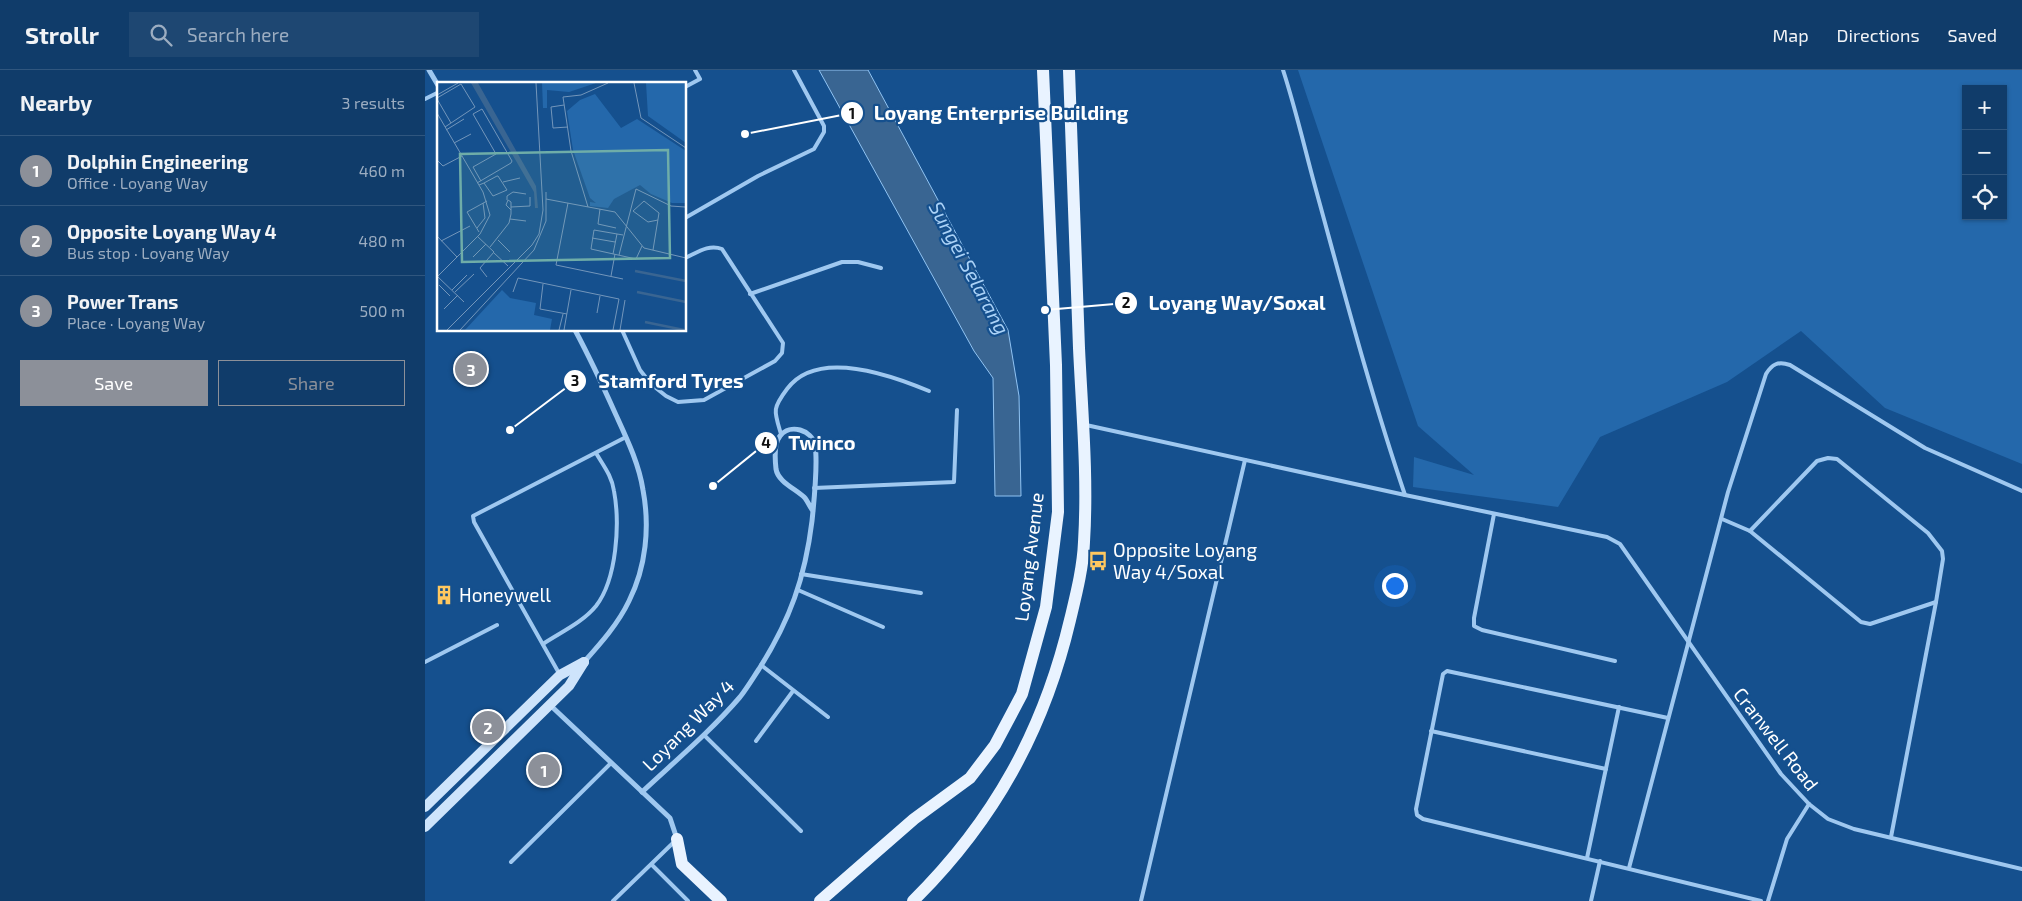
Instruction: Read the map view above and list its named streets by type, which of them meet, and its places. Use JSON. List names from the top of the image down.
{
  "streets": {
    "main road": ["Loyang Avenue"],
    "street": ["Loyang Way 4"],
    "lane": ["Cranwell Road"]
  },
  "water": ["Sungei Selarang"],
  "places": {
    "other": [
      "Loyang Enterprise Building",
      "Loyang Way/Soxal",
      "Stamford Tyres",
      "Twinco"
    ],
    "bus stop": ["Opposite Loyang Way 4/Soxal"],
    "building": ["Honeywell"]
  },
  "page": {
    "header": "Strollr",
    "search": "Search here",
    "nav": ["Map", "Directions", "Saved"],
    "heading": ["Nearby", "3 results"],
    "map_buttons": ["+", "−"],
    "list": [
      {
        "mark": "1",
        "name": "Dolphin Engineering",
        "note": "Office · Loyang Way",
        "value": "460 m"
      },
      {
        "mark": "2",
        "name": "Opposite Loyang Way 4",
        "note": "Bus stop · Loyang Way",
        "value": "480 m"
      },
      {
        "mark": "3",
        "name": "Power Trans",
        "note": "Place · Loyang Way",
        "value": "500 m"
      }
    ],
    "buttons": ["Save", "Share"],
    "pins": ["3", "2", "1"]
  }
}
